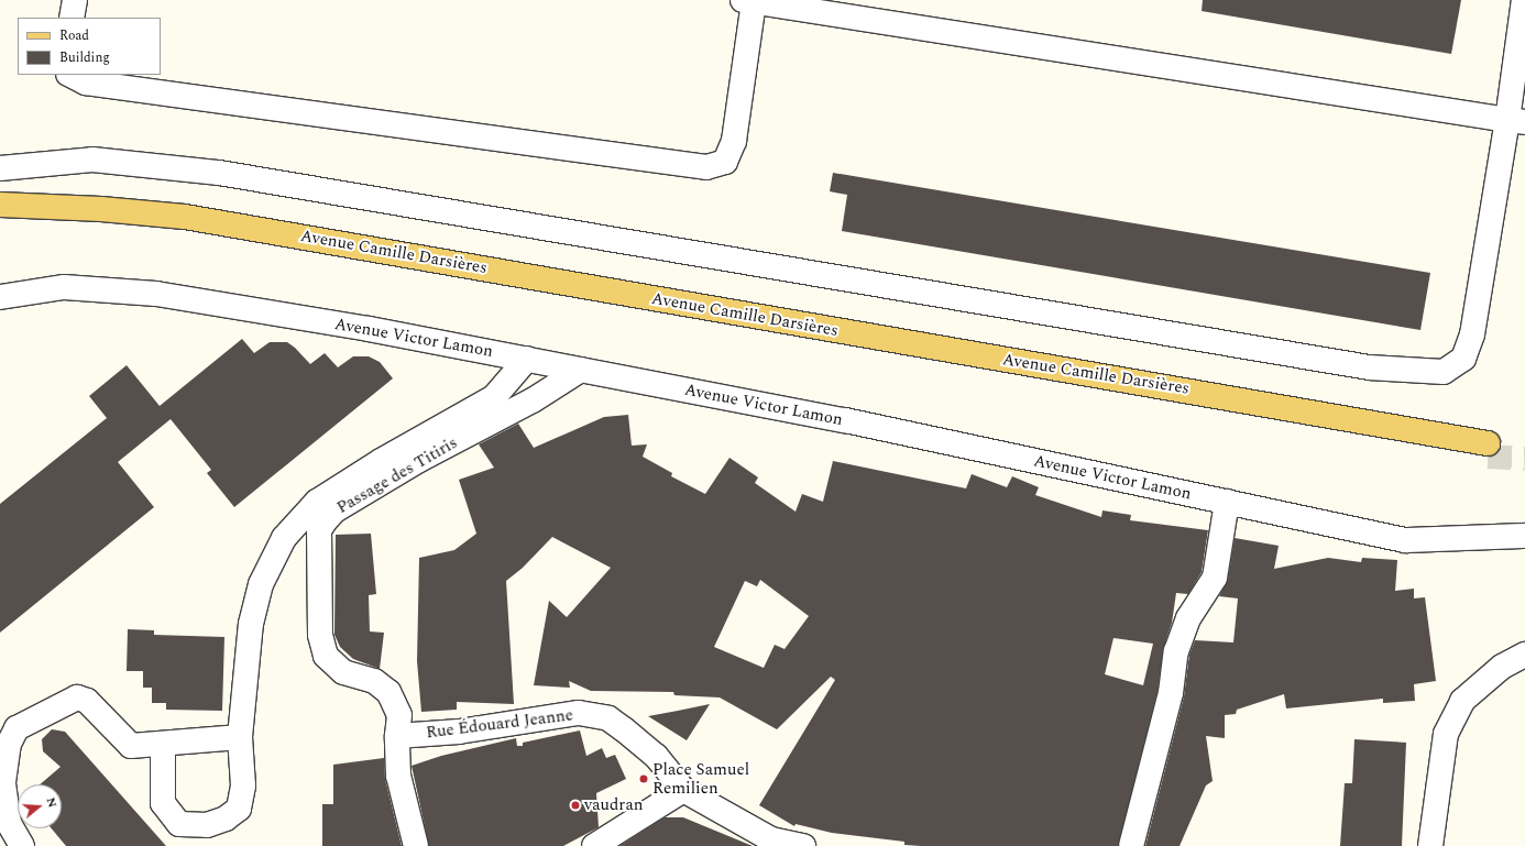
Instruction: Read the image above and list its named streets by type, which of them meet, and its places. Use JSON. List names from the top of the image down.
{
  "streets": {
    "main road": ["Avenue Camille Darsières"],
    "street": ["Avenue Victor Lamon", "Passage des Titiris", "Rue Édouard Jeanne"]
  },
  "crossings": [
    ["Avenue Victor Lamon", "Passage des Titiris"],
    ["Passage des Titiris", "Rue Édouard Jeanne"]
  ],
  "places": ["Place Samuel Remilien", "vaudran"],
  "legend": ["Road", "Building"],
  "north": "right"
}
